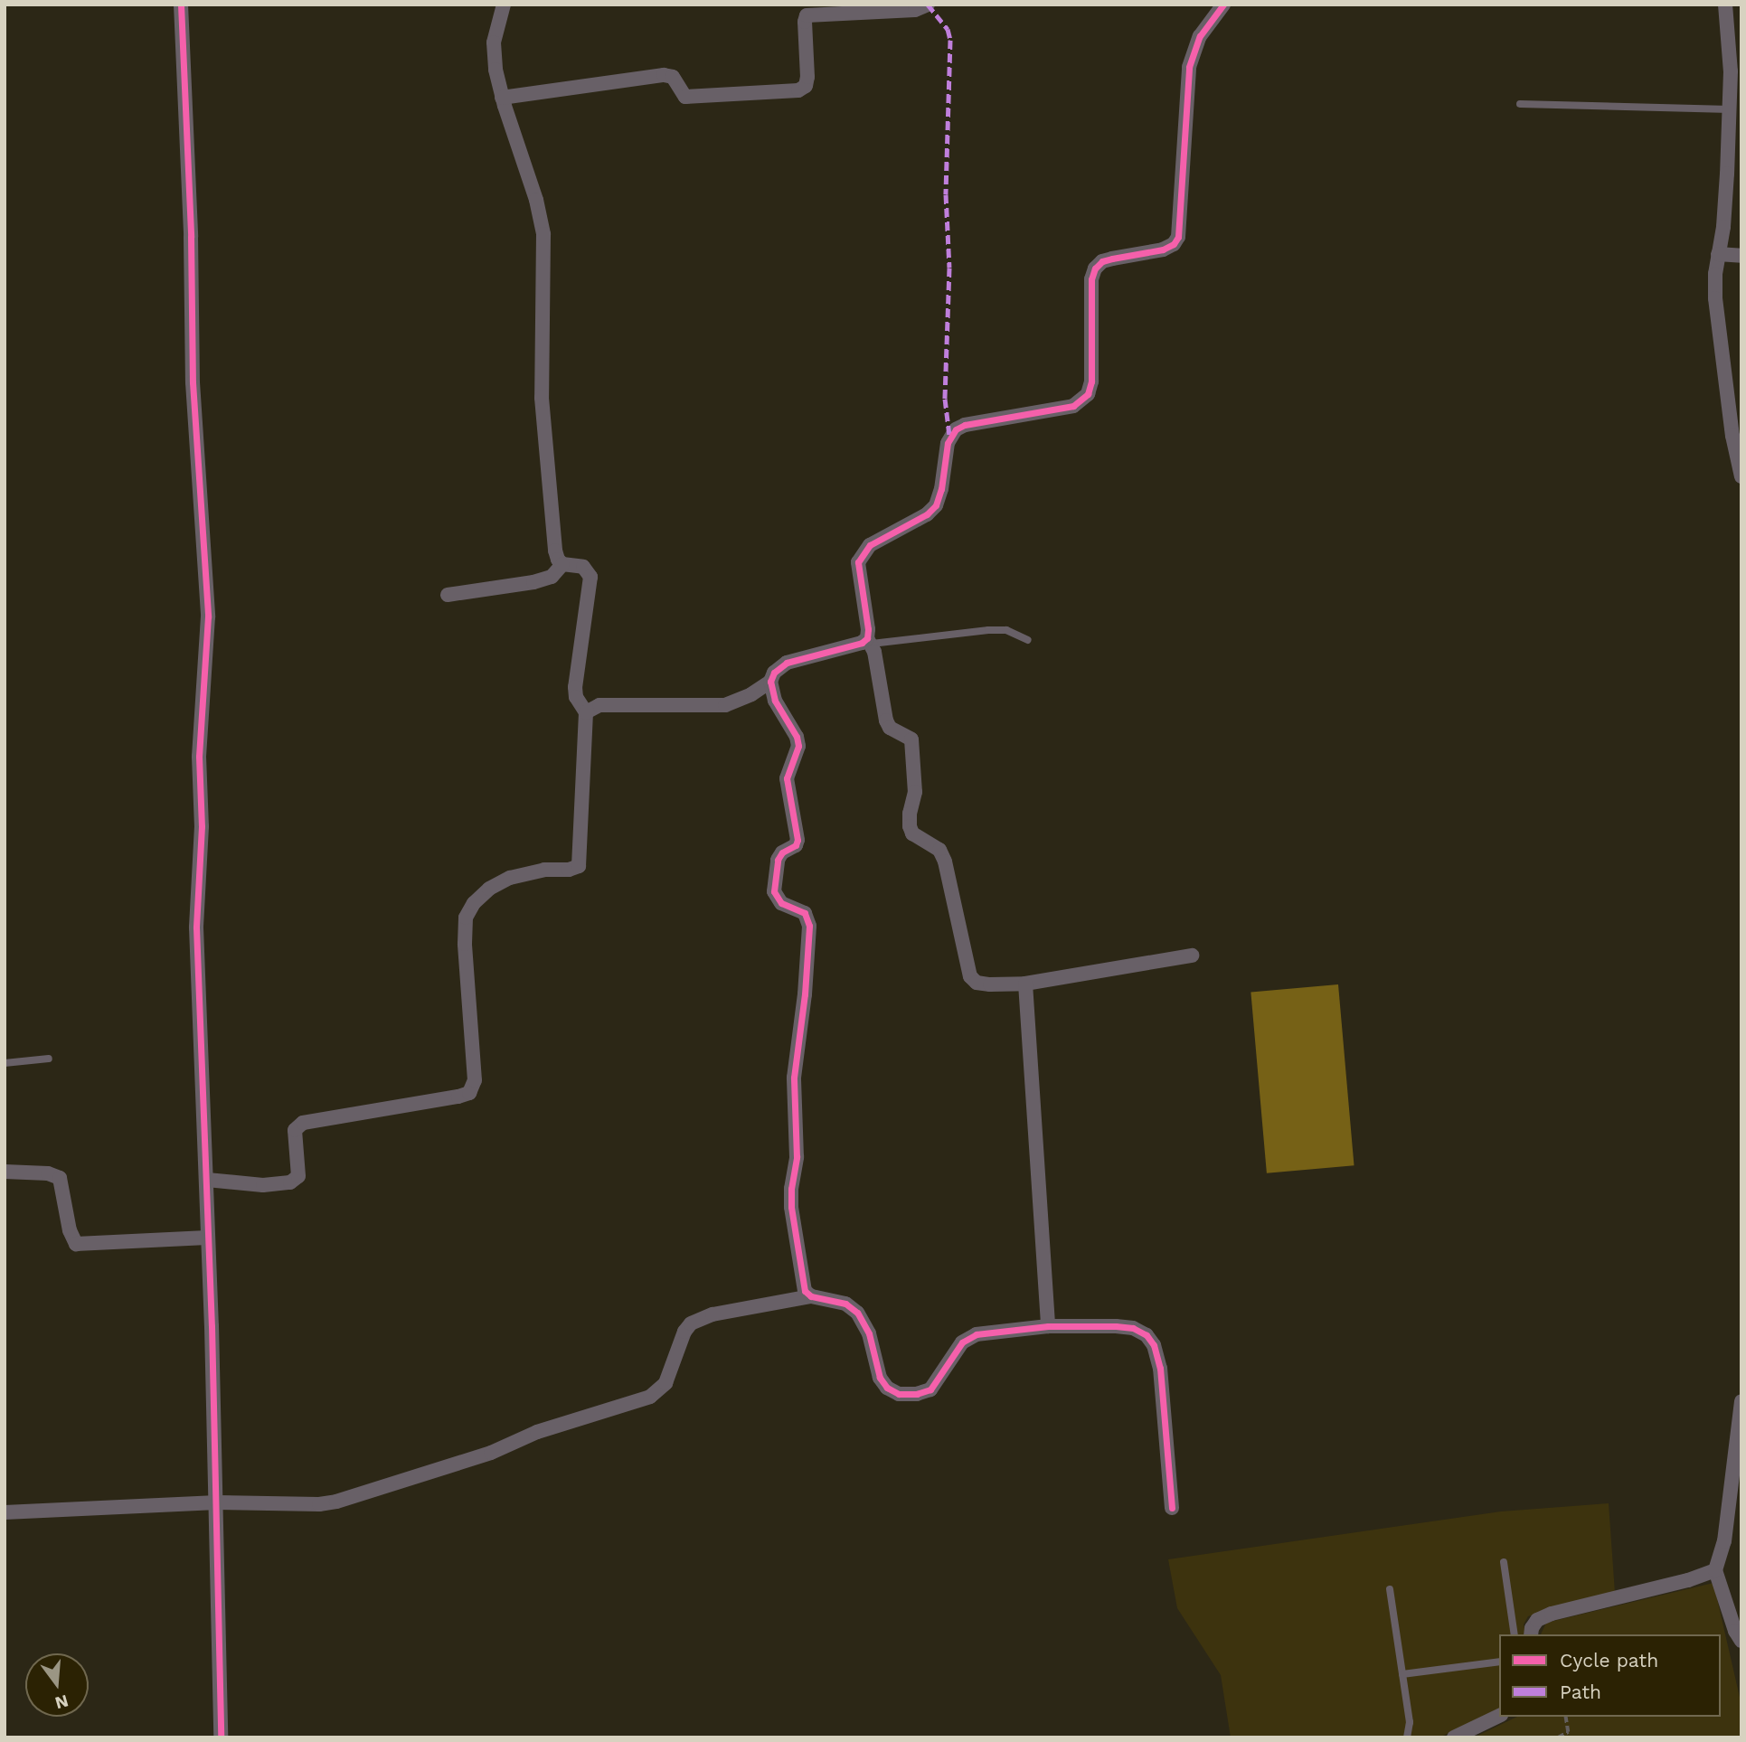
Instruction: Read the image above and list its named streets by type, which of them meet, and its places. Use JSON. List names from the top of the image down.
{
  "legend": ["Cycle path", "Path"],
  "north": "bottom"
}
